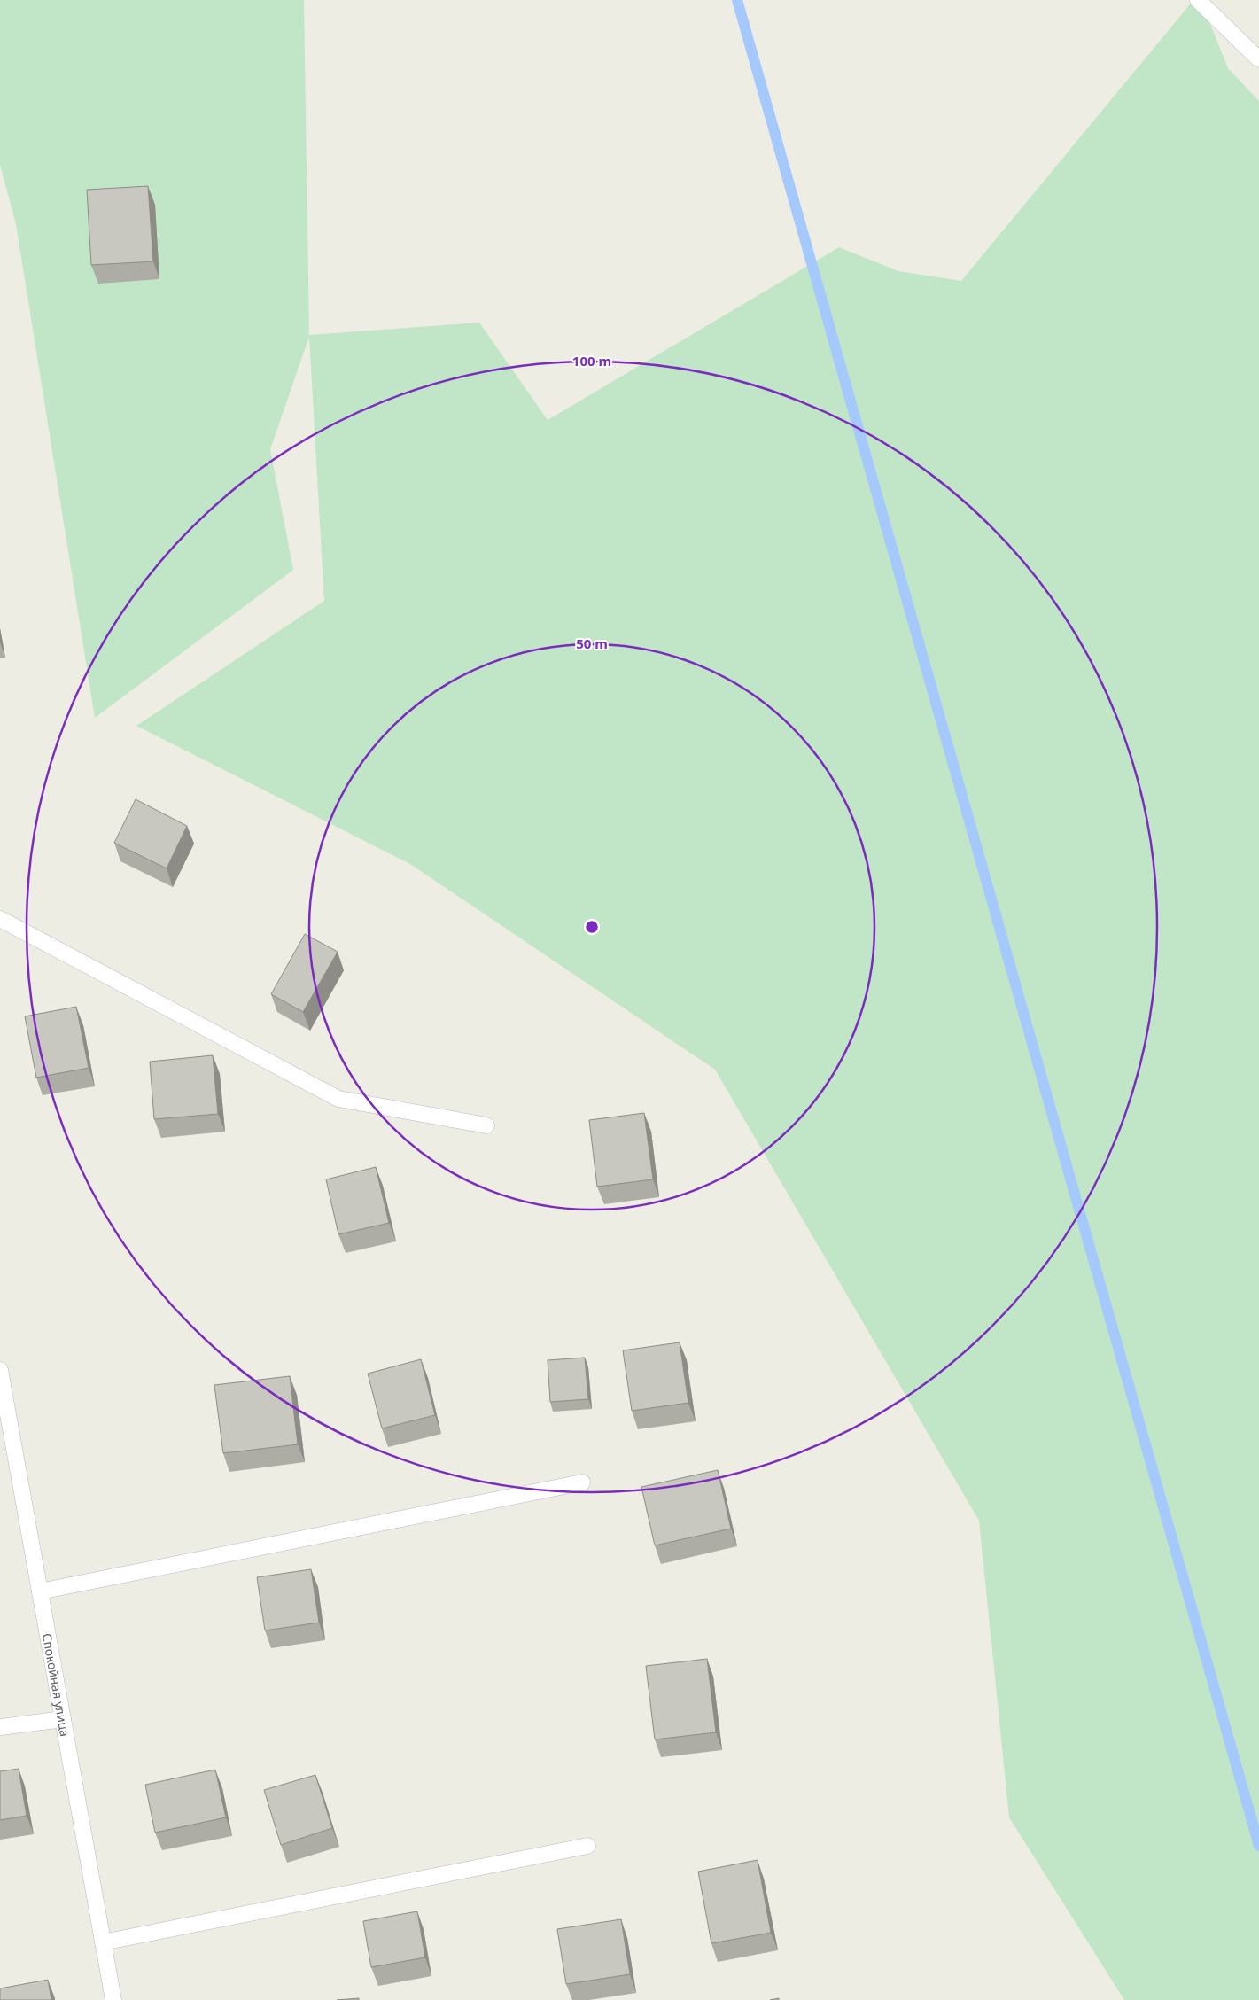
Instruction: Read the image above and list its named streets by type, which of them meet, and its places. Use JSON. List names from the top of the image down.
{
  "streets": {
    "lane": ["Спокойная улица"]
  },
  "rings": ["100 m", "50 m"]
}
